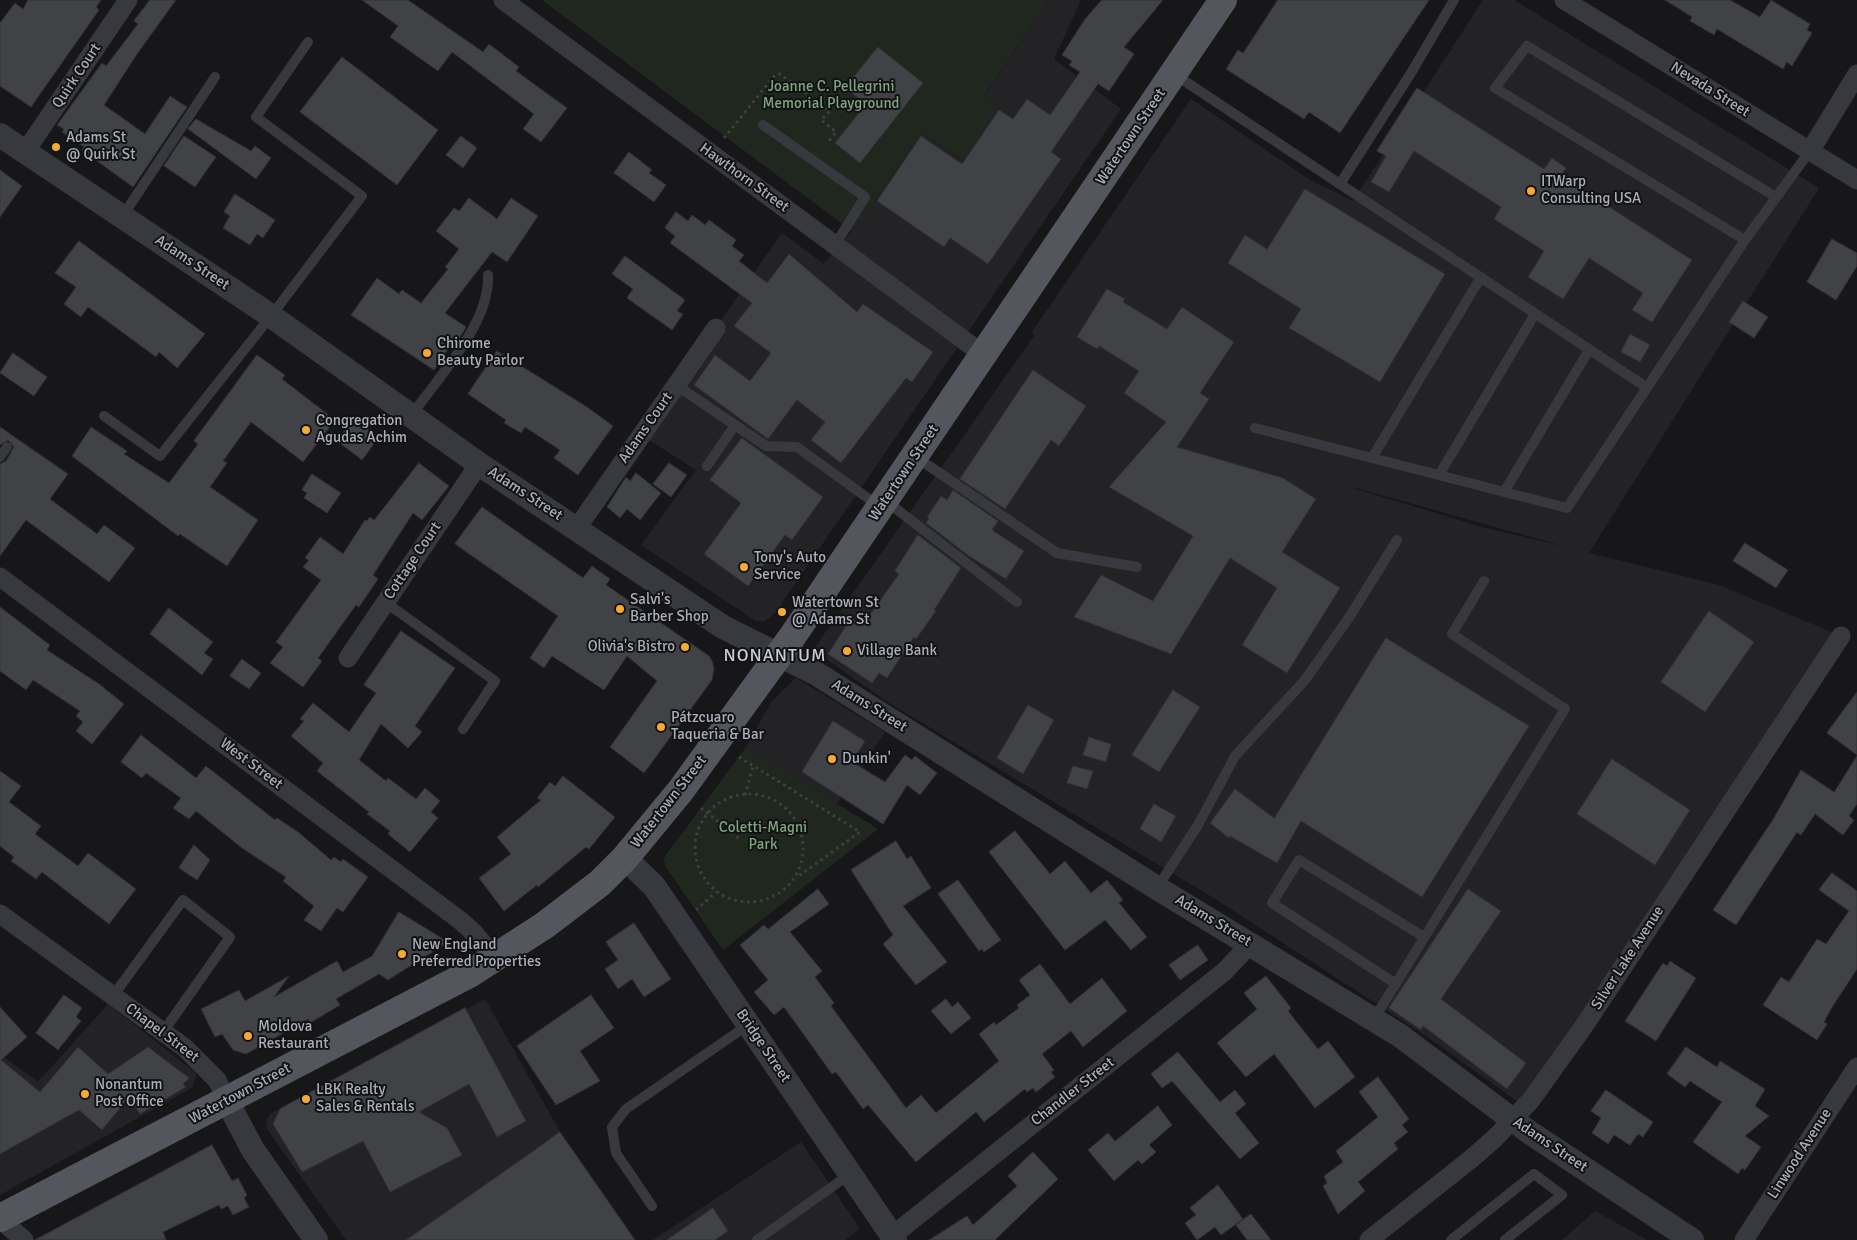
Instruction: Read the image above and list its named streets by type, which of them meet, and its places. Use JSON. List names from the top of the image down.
{
  "streets": {
    "main road": ["Watertown Street"],
    "street": [
      "Quirk Court",
      "Nevada Street",
      "Hawthorn Street",
      "Adams Street",
      "Adams Court",
      "Cottage Court",
      "West Street",
      "Silver Lake Avenue",
      "Chapel Street",
      "Bridge Street",
      "Chandler Street",
      "Linwood Avenue"
    ]
  },
  "crossings": [
    ["Quirk Court", "Adams Street"],
    ["Watertown Street", "Hawthorn Street"],
    ["Watertown Street", "Adams Street"],
    ["Watertown Street", "West Street"],
    ["Watertown Street", "Chapel Street"],
    ["Watertown Street", "Bridge Street"],
    ["Adams Street", "Adams Court"],
    ["Adams Street", "Cottage Court"],
    ["Adams Street", "Silver Lake Avenue"],
    ["Adams Street", "Chandler Street"],
    ["Bridge Street", "Chandler Street"]
  ],
  "districts": ["NONANTUM"],
  "parks": ["Joanne C. Pellegrini Memorial Playground", "Coletti-Magni Park"],
  "places": [
    "Adams St @ Quirk St",
    "ITWarp Consulting USA",
    "Chirome Beauty Parlor",
    "Congregation Agudas Achim",
    "Tony's Auto Service",
    "Salvi's Barber Shop",
    "Watertown St @ Adams St",
    "Olivia's Bistro",
    "Village Bank",
    "Pátzcuaro Taqueria & Bar",
    "Dunkin'",
    "New England Preferred Properties",
    "Moldova Restaurant",
    "Nonantum Post Office",
    "LBK Realty Sales & Rentals"
  ]
}
